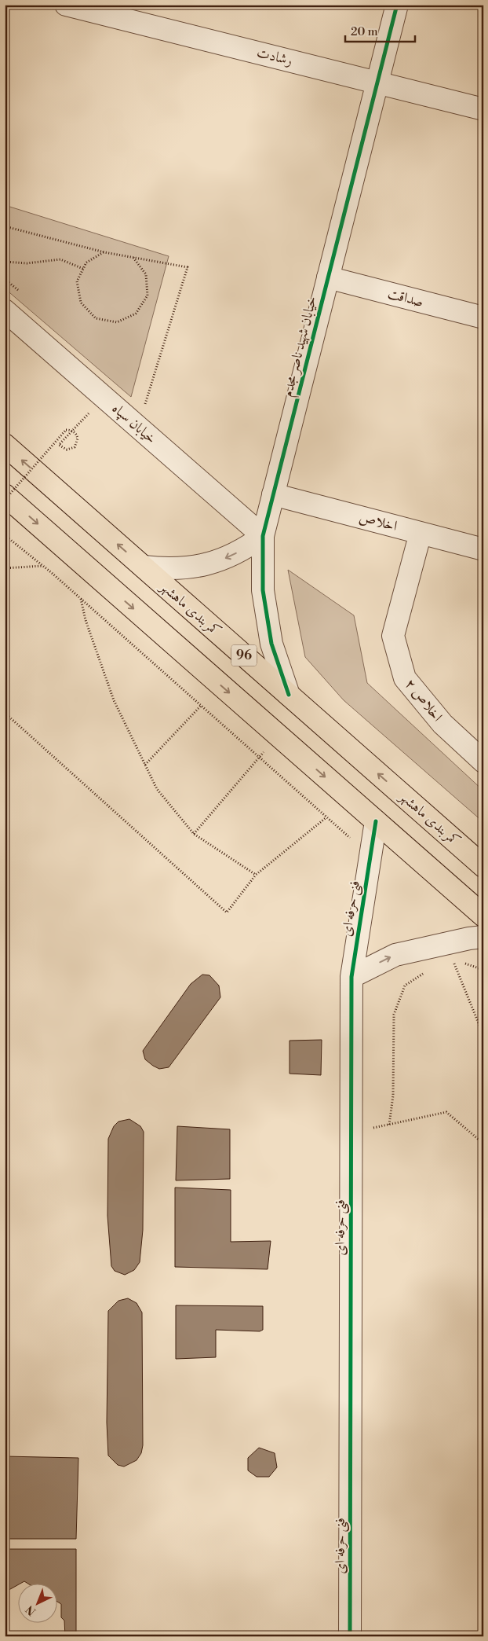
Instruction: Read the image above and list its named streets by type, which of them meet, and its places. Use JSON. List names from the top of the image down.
{
  "streets": {
    "main road": ["کمربندی ماهشهر", "96"],
    "street": [
      "رشادت",
      "صداقت",
      "خیابان شهید ناصر مجدم",
      "خیابان سپاه",
      "اخلاص",
      "اخلاص ۲",
      "فنی حرفه ای"
    ]
  },
  "crossings": [
    ["رشادت", "خیابان شهید ناصر مجدم"],
    ["صداقت", "خیابان شهید ناصر مجدم"],
    ["خیابان شهید ناصر مجدم", "خیابان سپاه"],
    ["خیابان شهید ناصر مجدم", "اخلاص"],
    ["خیابان شهید ناصر مجدم", "کمربندی ماهشهر"],
    ["اخلاص", "اخلاص ۲"]
  ],
  "scale_bar": "20 m",
  "north": "bottom left"
}
